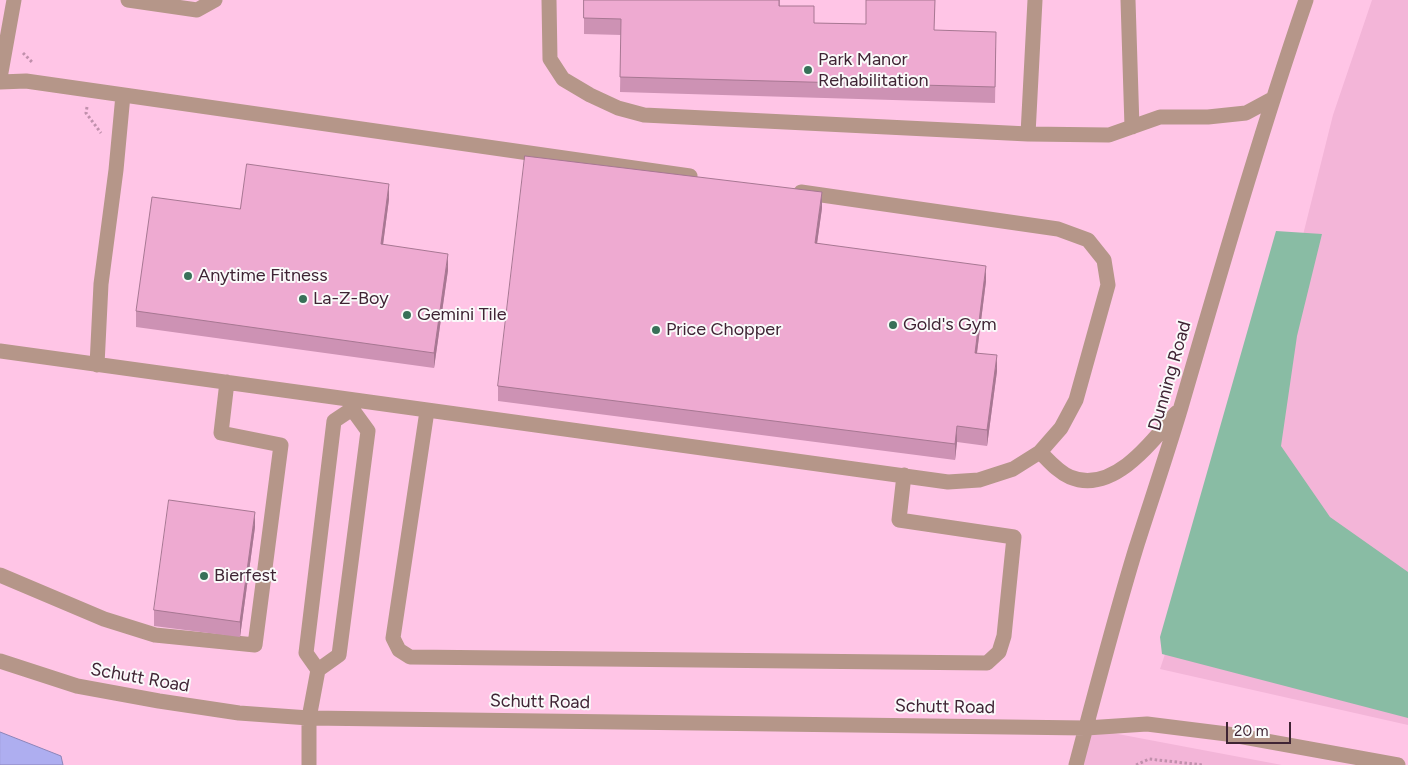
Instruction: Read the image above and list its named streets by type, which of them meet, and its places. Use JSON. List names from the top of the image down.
{
  "streets": {
    "street": ["Dunning Road", "Schutt Road"]
  },
  "crossings": [
    ["Dunning Road", "Schutt Road"]
  ],
  "places": [
    "Park Manor Rehabilitation",
    "Anytime Fitness",
    "La-Z-Boy",
    "Gemini Tile",
    "Gold's Gym",
    "Price Chopper",
    "Bierfest"
  ],
  "scale_bar": "20 m"
}
